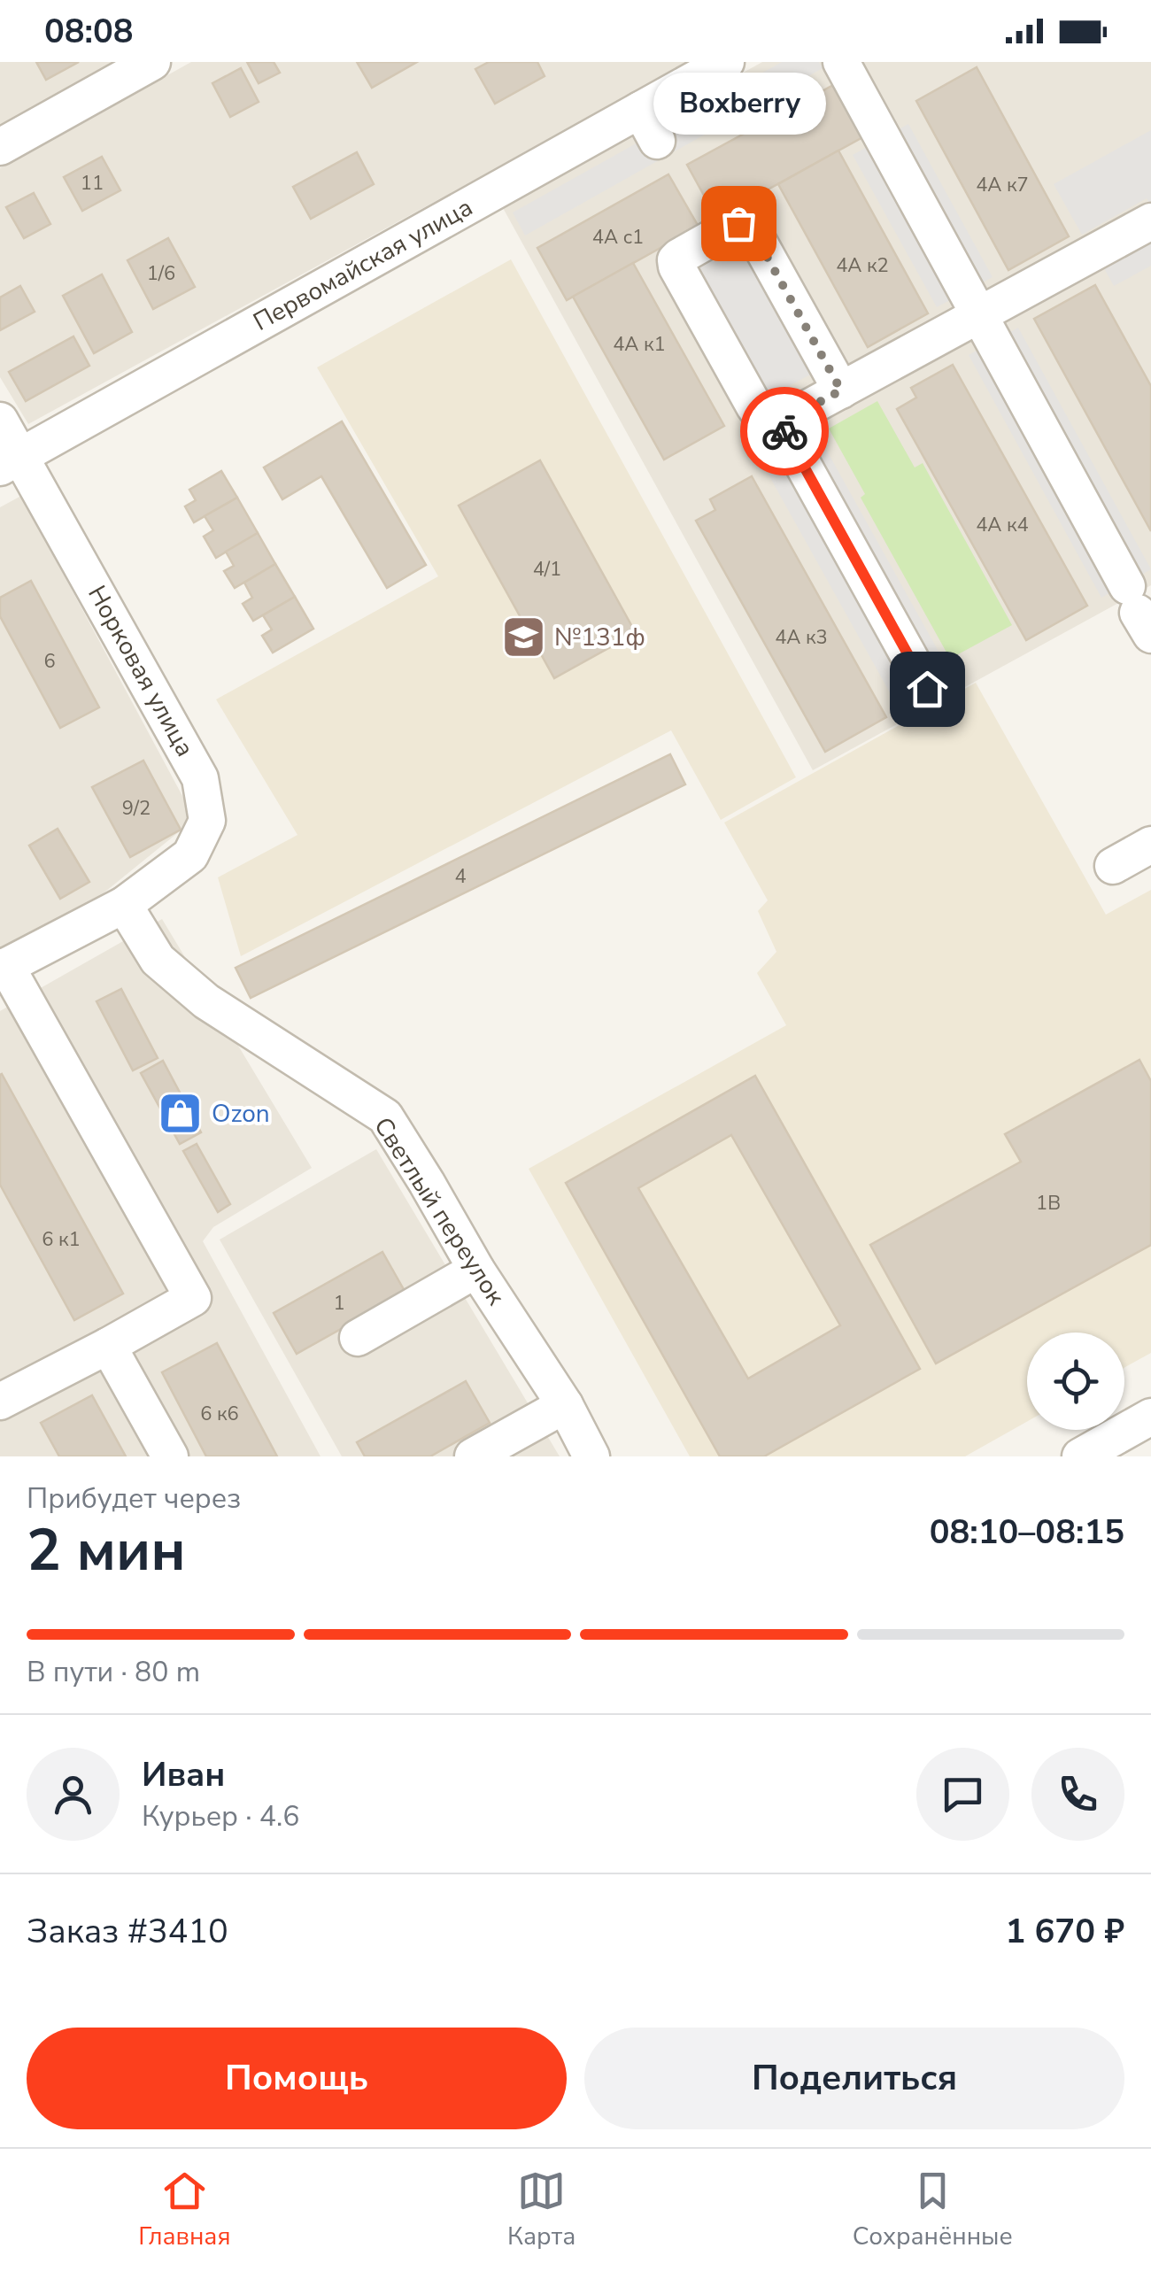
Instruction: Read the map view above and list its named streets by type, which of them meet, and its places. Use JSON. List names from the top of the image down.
{
  "streets": {
    "street": ["Первомайская улица", "Норковая улица", "Светлый переулок"]
  },
  "crossings": [
    ["Первомайская улица", "Норковая улица"],
    ["Норковая улица", "Светлый переулок"]
  ],
  "places": {
    "other": ["Boxberry"],
    "school or university": ["№131ф"],
    "shop": ["Ozon"]
  },
  "house_numbers": [
    "11",
    "4А к7",
    "4А с1",
    "4А к2",
    "1/6",
    "4А к1",
    "4А к4",
    "4/1",
    "4А к3",
    "6",
    "9/2",
    "4",
    "1В",
    "6 к1",
    "1",
    "6 к6"
  ],
  "page": {
    "status": "08:08",
    "bubble": "Boxberry",
    "heading": ["2 мин", "Прибудет через", "08:10–08:15"],
    "panel": [
      "Иван",
      "Курьер · 4.6",
      "Заказ #3410",
      "1 670 ₽"
    ],
    "bar": "В пути · 80 m",
    "buttons": ["Помощь", "Поделиться"],
    "tabs": ["Главная", "Карта", "Сохранённые"]
  }
}
